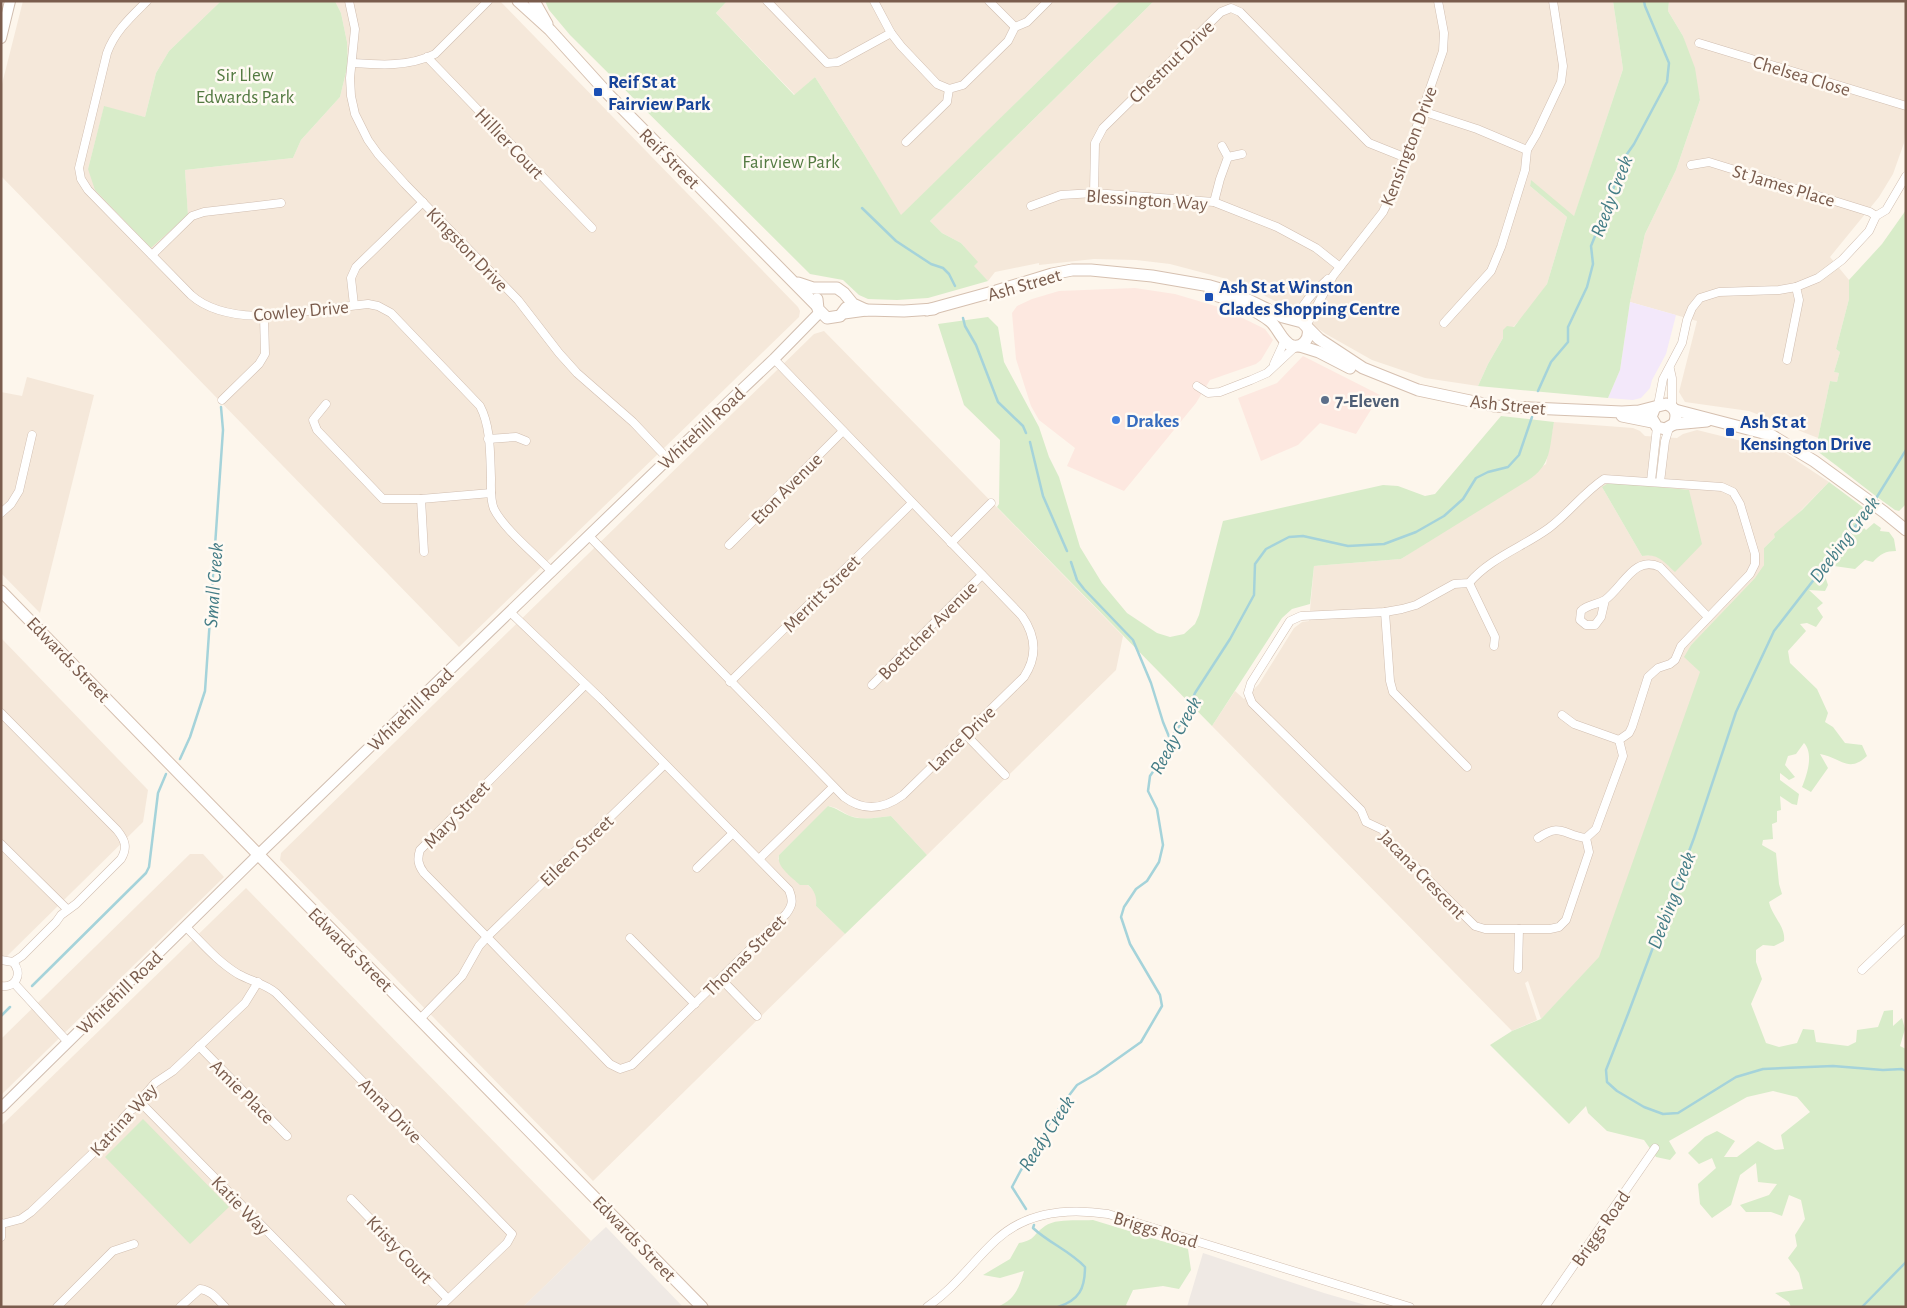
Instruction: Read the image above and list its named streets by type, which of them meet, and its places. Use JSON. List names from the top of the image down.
{
  "streets": {
    "main road": ["Reif Street", "Ash Street", "Edwards Street"],
    "street": [
      "Chestnut Drive",
      "Chelsea Close",
      "Hillier Court",
      "Kensington Drive",
      "St James Place",
      "Blessington Way",
      "Kingston Drive",
      "Cowley Drive",
      "Whitehill Road",
      "Eton Avenue",
      "Merritt Street",
      "Boettcher Avenue",
      "Lance Drive",
      "Mary Street",
      "Eileen Street",
      "Jacana Crescent",
      "Thomas Street",
      "Amie Place",
      "Anna Drive",
      "Katrina Way",
      "Katie Way",
      "Briggs Road",
      "Kristy Court"
    ]
  },
  "crossings": [
    ["Chestnut Drive", "Kensington Drive"],
    ["Chestnut Drive", "Blessington Way"],
    ["Kensington Drive", "Blessington Way"],
    ["Kensington Drive", "Ash Street"],
    ["Reif Street", "Ash Street"],
    ["Reif Street", "Whitehill Road"],
    ["Kingston Drive", "Whitehill Road"],
    ["Ash Street", "Whitehill Road"],
    ["Cowley Drive", "Whitehill Road"],
    ["Whitehill Road", "Edwards Street"],
    ["Whitehill Road", "Lance Drive"],
    ["Whitehill Road", "Thomas Street"],
    ["Whitehill Road", "Anna Drive"],
    ["Eton Avenue", "Lance Drive"],
    ["Merritt Street", "Lance Drive"],
    ["Boettcher Avenue", "Lance Drive"],
    ["Mary Street", "Eileen Street"],
    ["Mary Street", "Thomas Street"],
    ["Eileen Street", "Thomas Street"],
    ["Amie Place", "Katrina Way"],
    ["Anna Drive", "Katrina Way"],
    ["Anna Drive", "Kristy Court"],
    ["Katrina Way", "Katie Way"]
  ],
  "water": ["Reedy Creek", "Deebing Creek", "Small Creek"],
  "parks": ["Sir Llew Edwards Park", "Fairview Park"],
  "places": {
    "transit": ["Reif St at Fairview Park", "Ash St at Winston Glades Shopping Centre", "Ash St at Kensington Drive"],
    "other": ["7-Eleven", "Drakes"]
  }
}
